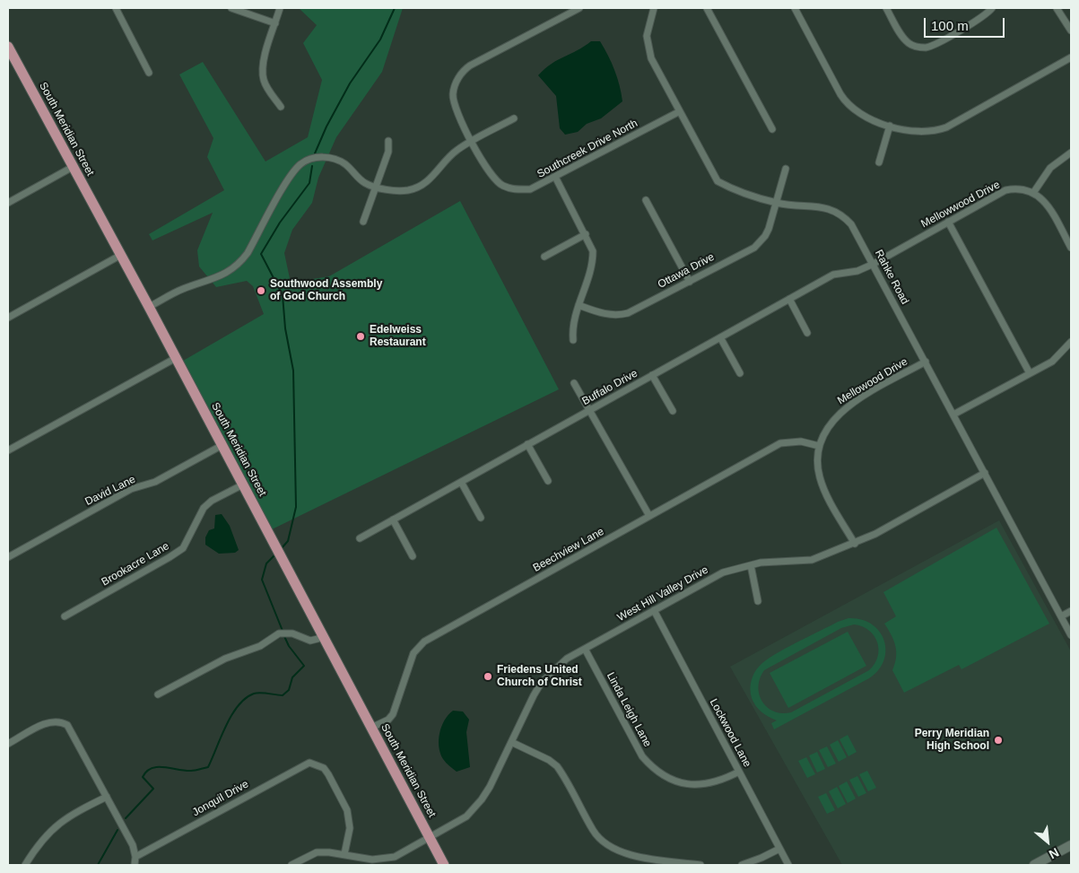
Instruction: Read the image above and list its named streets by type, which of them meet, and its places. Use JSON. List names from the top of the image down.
{
  "streets": {
    "main road": ["South Meridian Street"],
    "street": [
      "Southcreek Drive North",
      "Mellowwood Drive",
      "Ottawa Drive",
      "Rahke Road",
      "Mellowood Drive",
      "Buffalo Drive",
      "David Lane",
      "Beechview Lane",
      "Brookacre Lane",
      "West Hill Valley Drive",
      "Linda Leigh Lane",
      "Lockwood Lane",
      "Jonquil Drive"
    ]
  },
  "crossings": [
    ["South Meridian Street", "David Lane"],
    ["South Meridian Street", "Beechview Lane"],
    ["South Meridian Street", "Brookacre Lane"],
    ["South Meridian Street", "West Hill Valley Drive"],
    ["Southcreek Drive North", "Rahke Road"],
    ["Mellowwood Drive", "Rahke Road"],
    ["Mellowwood Drive", "Buffalo Drive"],
    ["Ottawa Drive", "Rahke Road"],
    ["Rahke Road", "Mellowood Drive"],
    ["Rahke Road", "Buffalo Drive"],
    ["Rahke Road", "West Hill Valley Drive"],
    ["Mellowood Drive", "Beechview Lane"],
    ["Mellowood Drive", "West Hill Valley Drive"],
    ["West Hill Valley Drive", "Linda Leigh Lane"],
    ["West Hill Valley Drive", "Lockwood Lane"],
    ["Linda Leigh Lane", "Lockwood Lane"]
  ],
  "places": [
    "Southwood Assembly of God Church",
    "Edelweiss Restaurant",
    "Friedens United Church of Christ",
    "Perry Meridian High School"
  ],
  "scale_bar": "100 m",
  "north": "bottom right"
}
